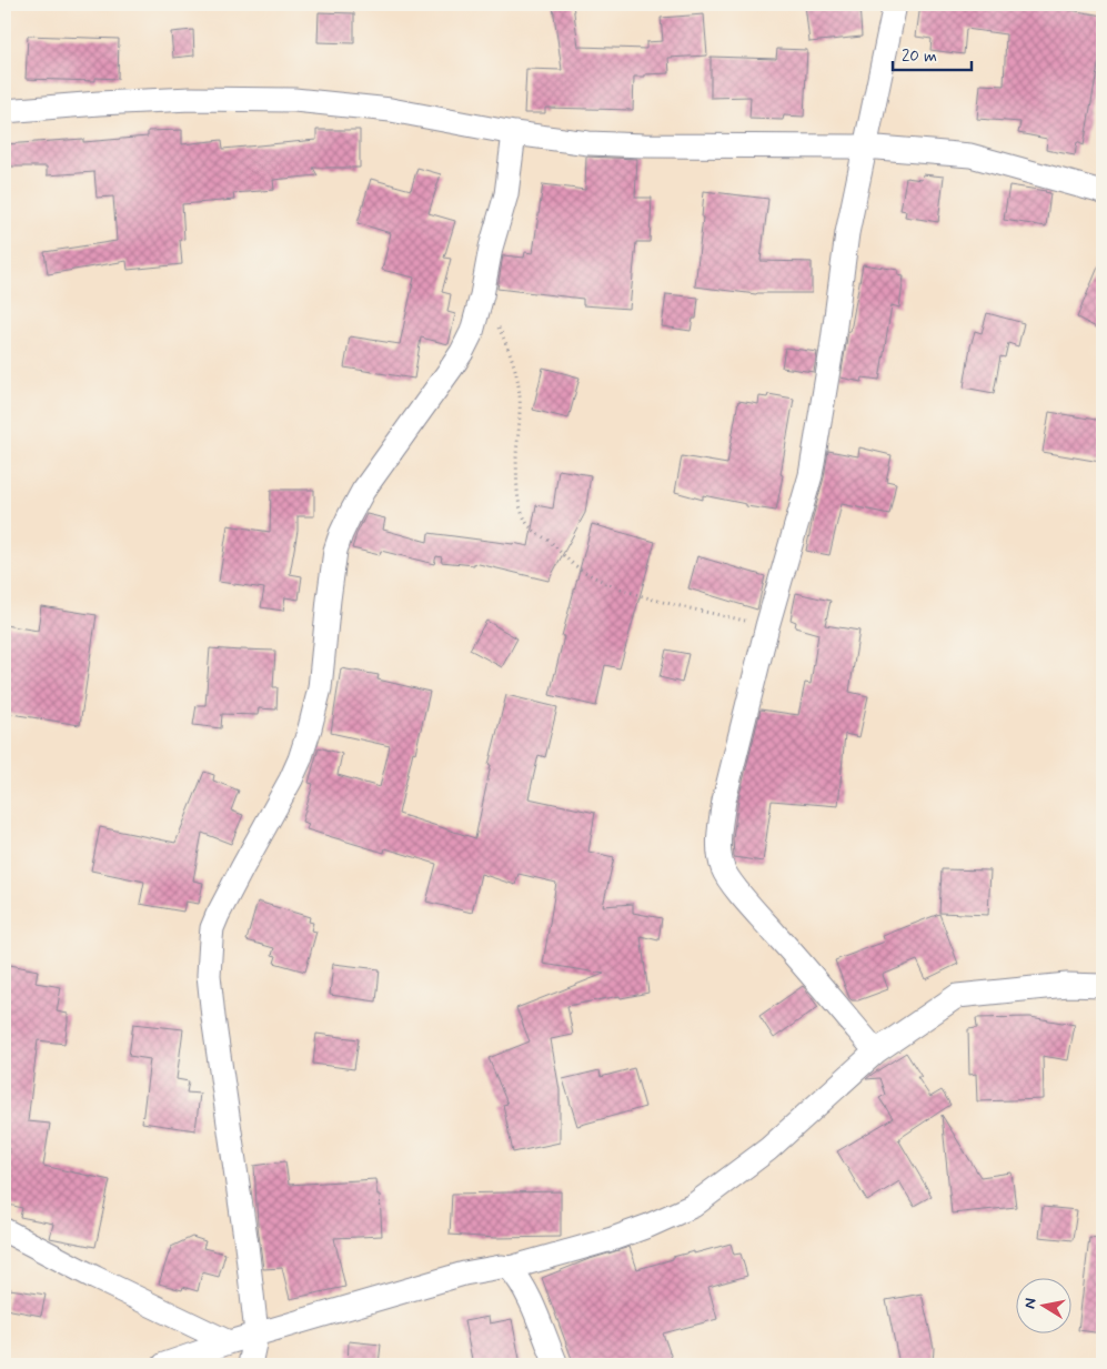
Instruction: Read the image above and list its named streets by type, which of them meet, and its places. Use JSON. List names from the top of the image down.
{
  "scale_bar": "20 m",
  "north": "left"
}
